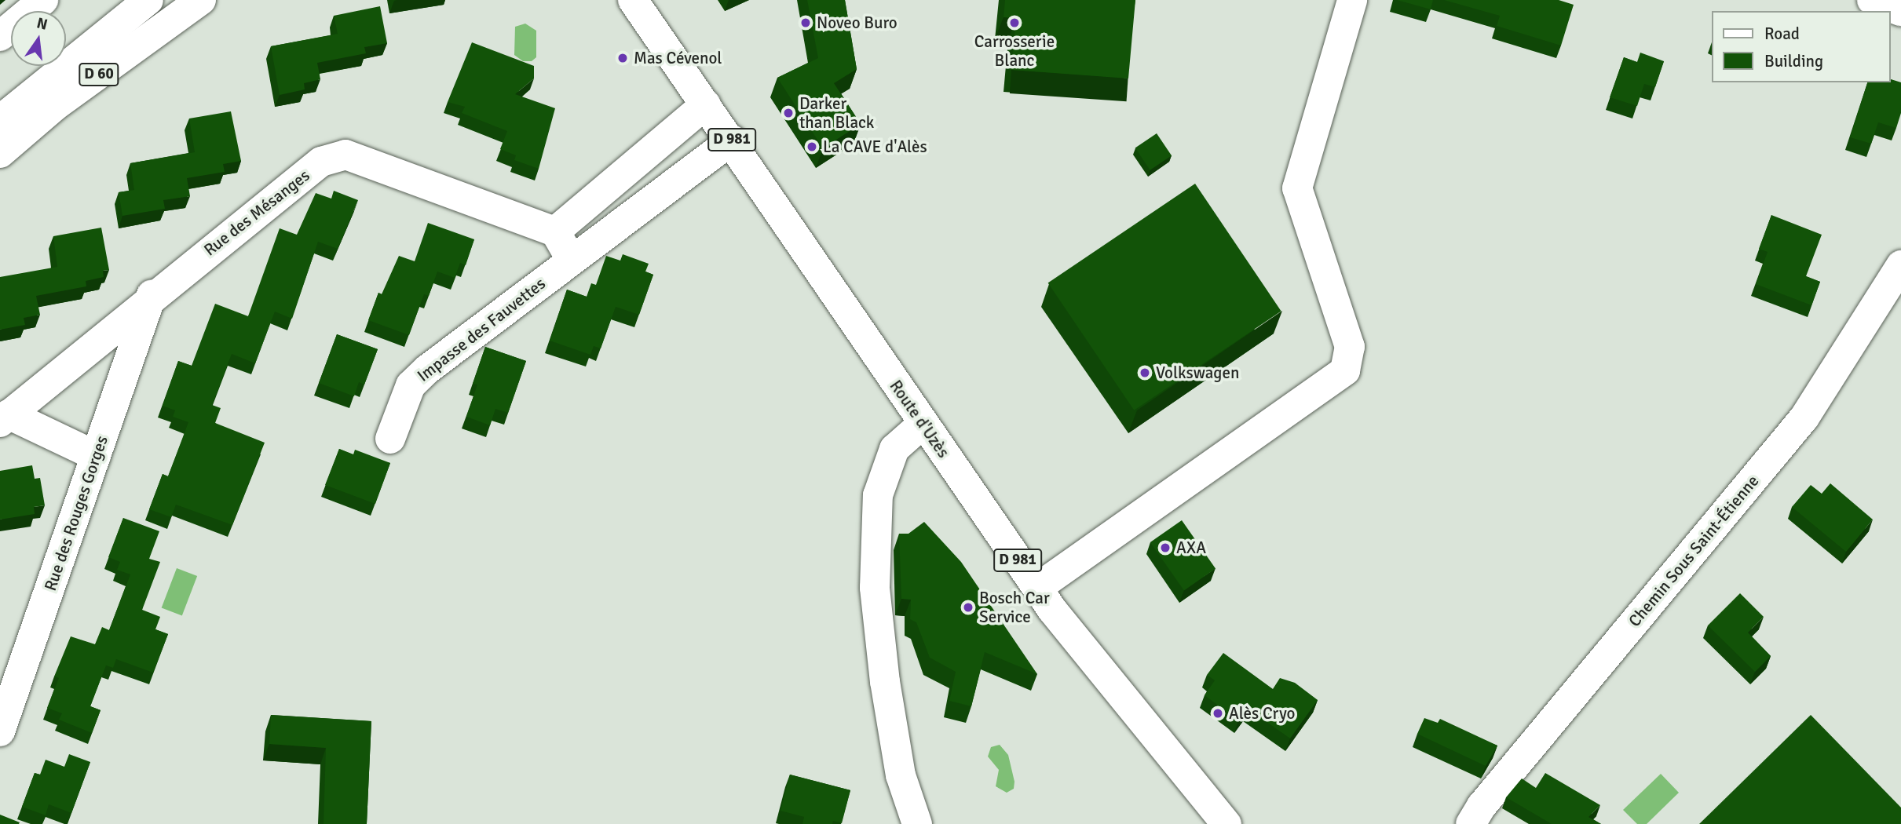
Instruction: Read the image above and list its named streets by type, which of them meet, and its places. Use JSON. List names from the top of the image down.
{
  "streets": {
    "street": [
      "D 60",
      "D 981",
      "Rue des Mésanges",
      "Impasse des Fauvettes",
      "Route d'Uzès",
      "Rue des Rouges Gorges",
      "Chemin Sous Saint-Étienne"
    ]
  },
  "crossings": [
    ["Rue des Mésanges", "Rue des Rouges Gorges"]
  ],
  "places": [
    "Noveo Buro",
    "Carrosserie Blanc",
    "Mas Cévenol",
    "Darker than Black",
    "La CAVE d'Alès",
    "Volkswagen",
    "AXA",
    "Bosch Car Service",
    "Alès Cryo"
  ],
  "legend": ["Road", "Building"],
  "north": "top"
}
